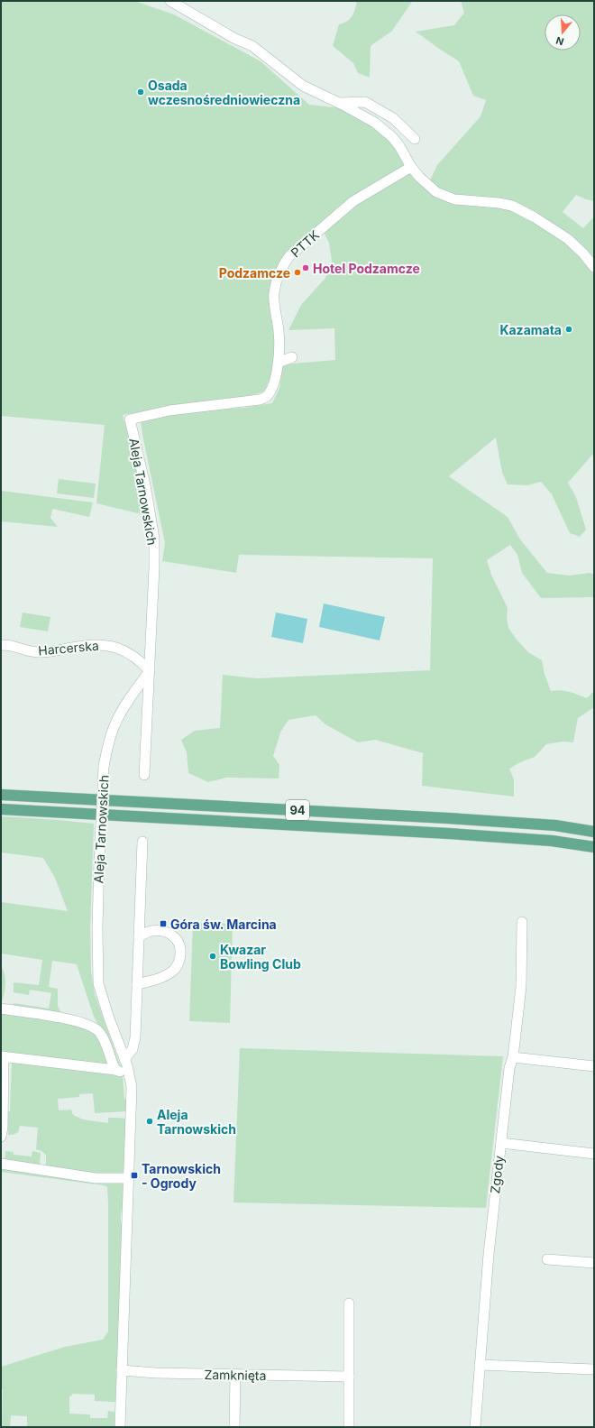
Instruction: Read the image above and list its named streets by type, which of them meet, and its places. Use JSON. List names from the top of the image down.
{
  "streets": {
    "main road": ["94"],
    "street": [
      "PTTK",
      "Aleja Tarnowskich",
      "Harcerska",
      "Zgody",
      "Zamknięta"
    ]
  },
  "crossings": [
    ["PTTK", "Aleja Tarnowskich"],
    ["Aleja Tarnowskich", "Harcerska"],
    ["Aleja Tarnowskich", "Zamknięta"]
  ],
  "places": {
    "other": [
      "Osada wczesnośredniowieczna",
      "Hotel Podzamcze",
      "Podzamcze",
      "Kazamata",
      "Kwazar Bowling Club",
      "Aleja Tarnowskich"
    ],
    "transit": ["Góra św. Marcina", "Tarnowskich - Ogrody"]
  },
  "north": "bottom"
}
